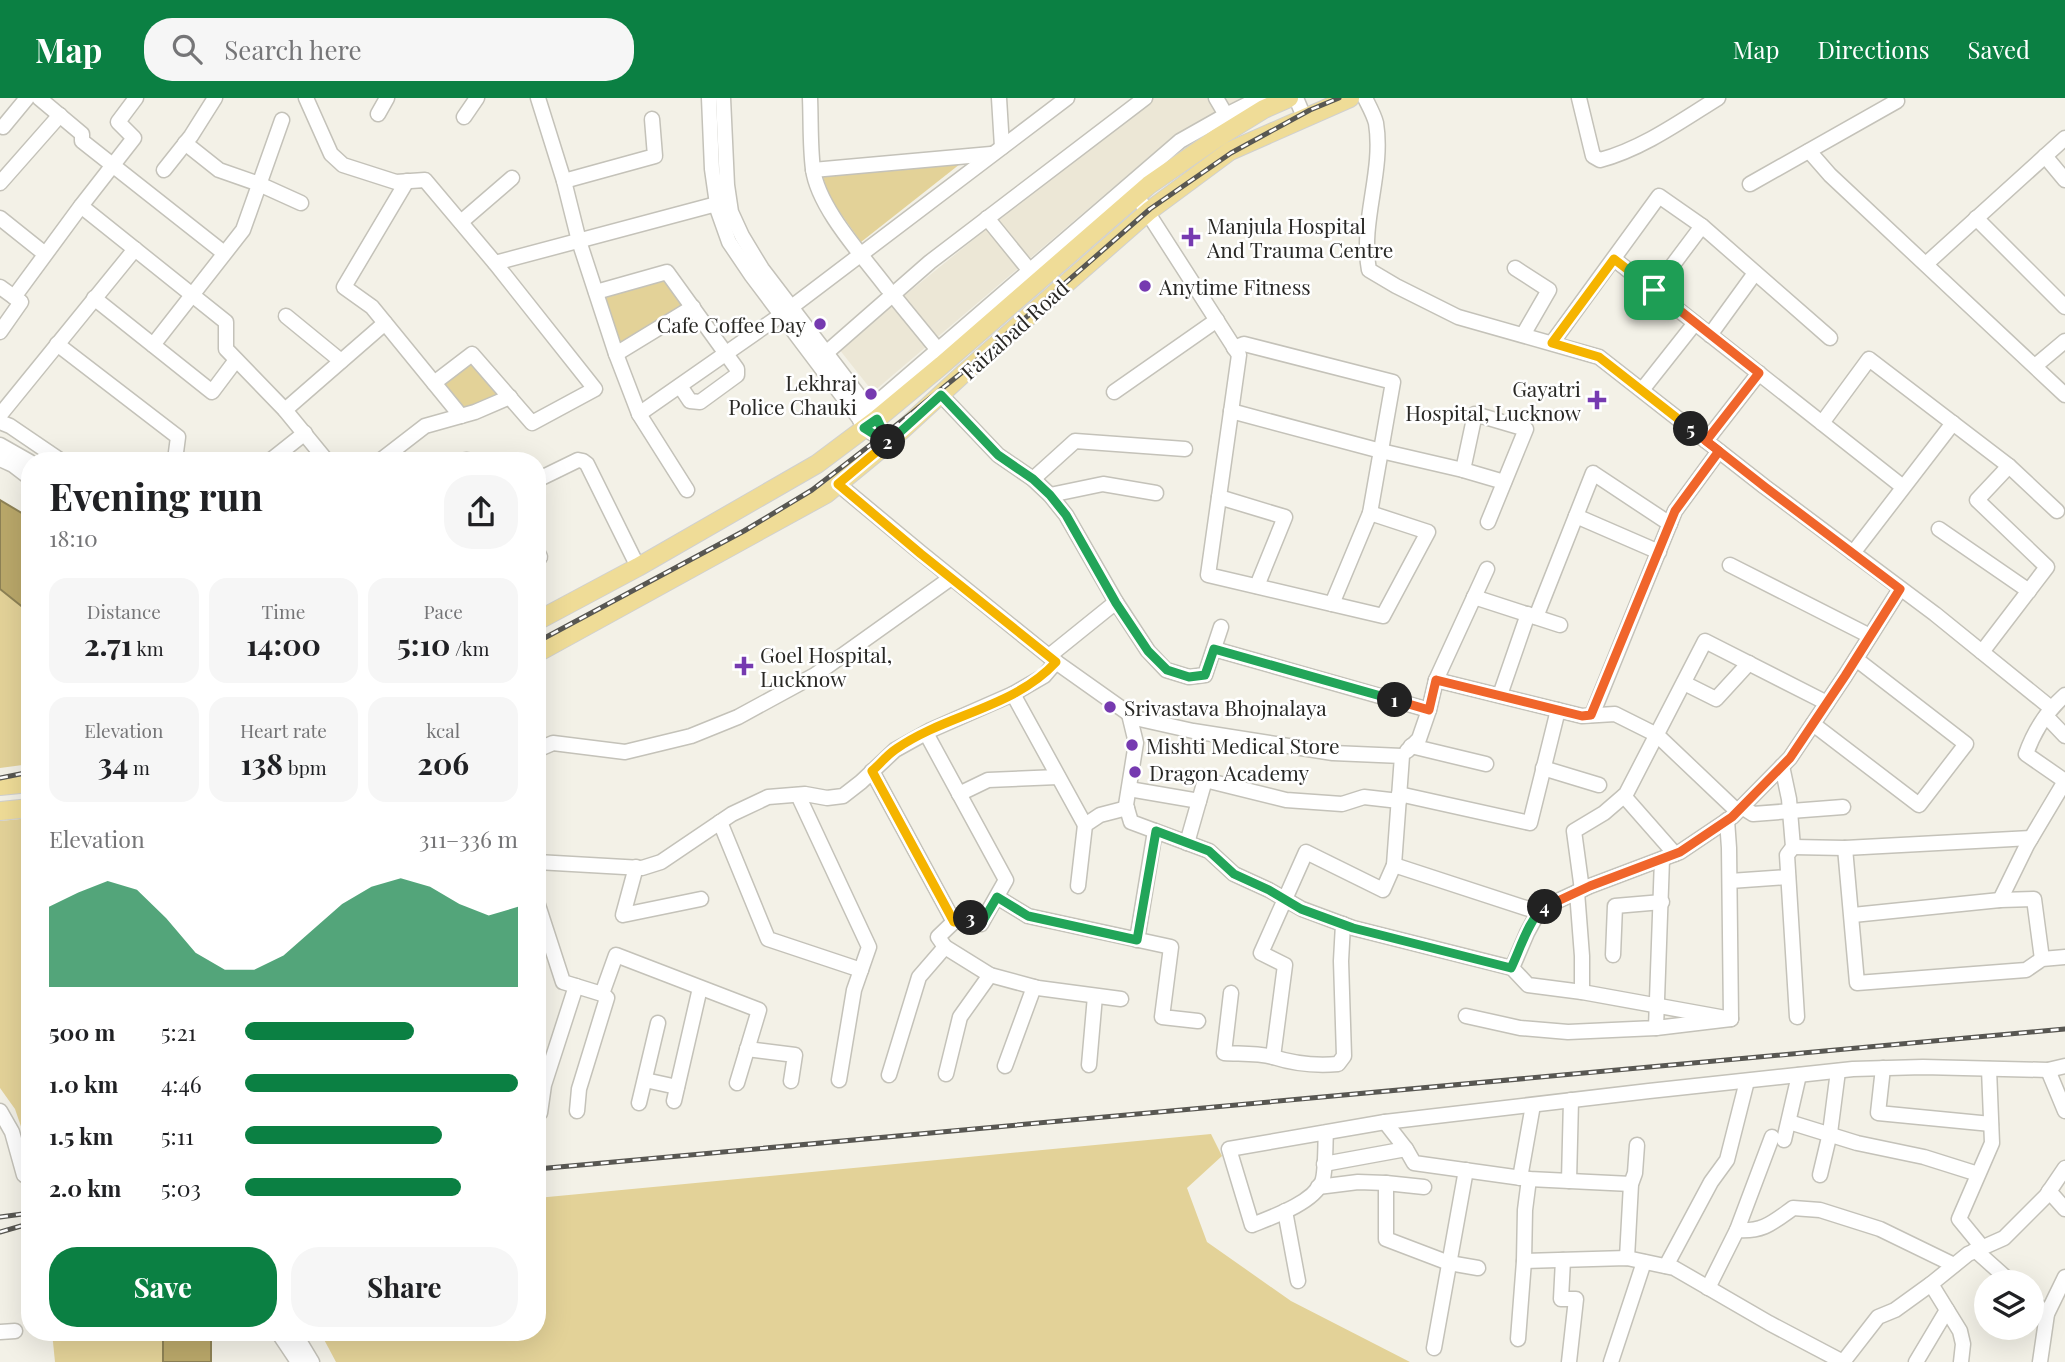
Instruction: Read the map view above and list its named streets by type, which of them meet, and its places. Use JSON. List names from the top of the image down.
{
  "streets": {
    "main road": ["Faizabad Road"]
  },
  "places": {
    "health": ["Manjula Hospital And Trauma Centre", "Gayatri Hospital, Lucknow", "Goel Hospital, Lucknow"],
    "other": [
      "Anytime Fitness",
      "Cafe Coffee Day",
      "Lekhraj Police Chauki",
      "Srivastava Bhojnalaya",
      "Mishti Medical Store",
      "Dragon Academy"
    ]
  },
  "page": {
    "header": "Map",
    "search": "Search here",
    "nav": ["Map", "Directions", "Saved"],
    "pins": [
      "5",
      "2",
      "1",
      "4",
      "3"
    ],
    "heading": ["Evening run", "18:10"],
    "stats": [
      ["Distance", "2.71 km"],
      ["Time", "14:00"],
      ["Pace", "5:10 /km"],
      ["Elevation", "34 m"],
      ["Heart rate", "138 bpm"],
      ["kcal", "206"]
    ],
    "chart": ["Elevation", "311–336 m"],
    "list": [
      {
        "name": "500 m",
        "note": "5:21"
      },
      {
        "name": "1.0 km",
        "note": "4:46"
      },
      {
        "name": "1.5 km",
        "note": "5:11"
      },
      {
        "name": "2.0 km",
        "note": "5:03"
      }
    ],
    "buttons": ["Save", "Share"]
  }
}
